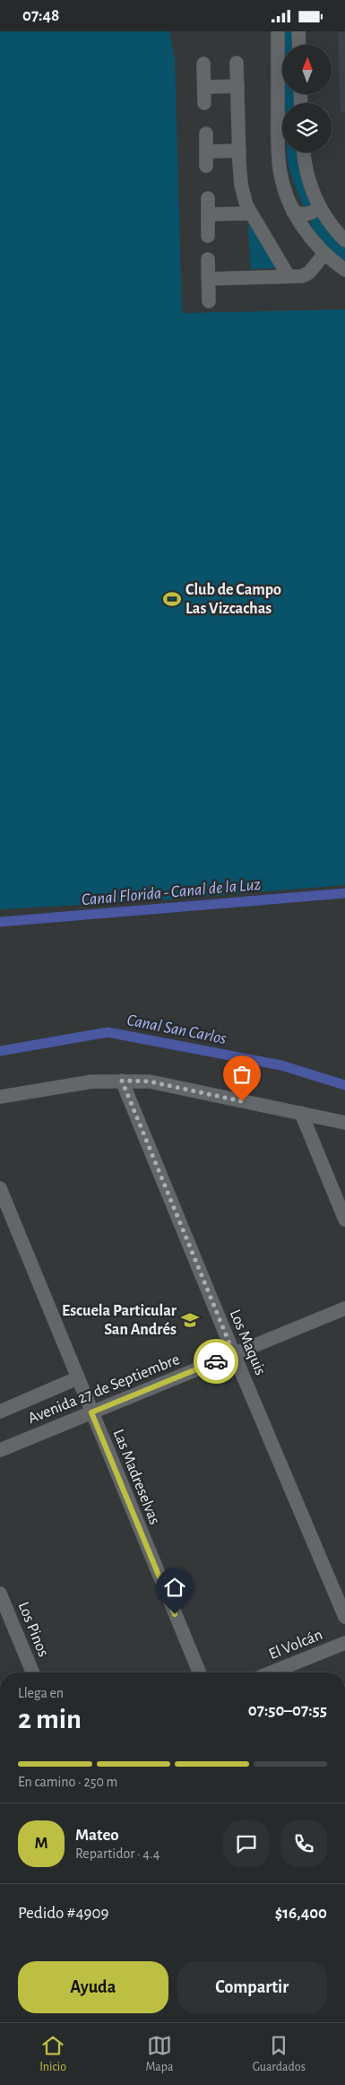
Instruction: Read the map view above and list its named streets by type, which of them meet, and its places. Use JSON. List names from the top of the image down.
{
  "streets": {
    "street": [
      "Los Maquis",
      "Avenida 27 de Septiembre",
      "Las Madreselvas",
      "Los Pinos",
      "El Volcán"
    ]
  },
  "crossings": [
    ["Los Maquis", "Avenida 27 de Septiembre"],
    ["Avenida 27 de Septiembre", "Las Madreselvas"]
  ],
  "water": ["Canal Florida - Canal de la Luz", "Canal San Carlos"],
  "places": {
    "sports": ["Club de Campo Las Vizcachas"],
    "school or university": ["Escuela Particular San Andrés"]
  },
  "north": "top",
  "page": {
    "status": "07:48",
    "heading": ["2 min", "Llega en", "07:50–07:55"],
    "panel": [
      "Mateo",
      "Repartidor · 4.4",
      "Pedido #4909",
      "$16,400"
    ],
    "bar": "En camino · 250 m",
    "round": "M",
    "buttons": ["Ayuda", "Compartir"],
    "tabs": ["Inicio", "Mapa", "Guardados"]
  }
}
